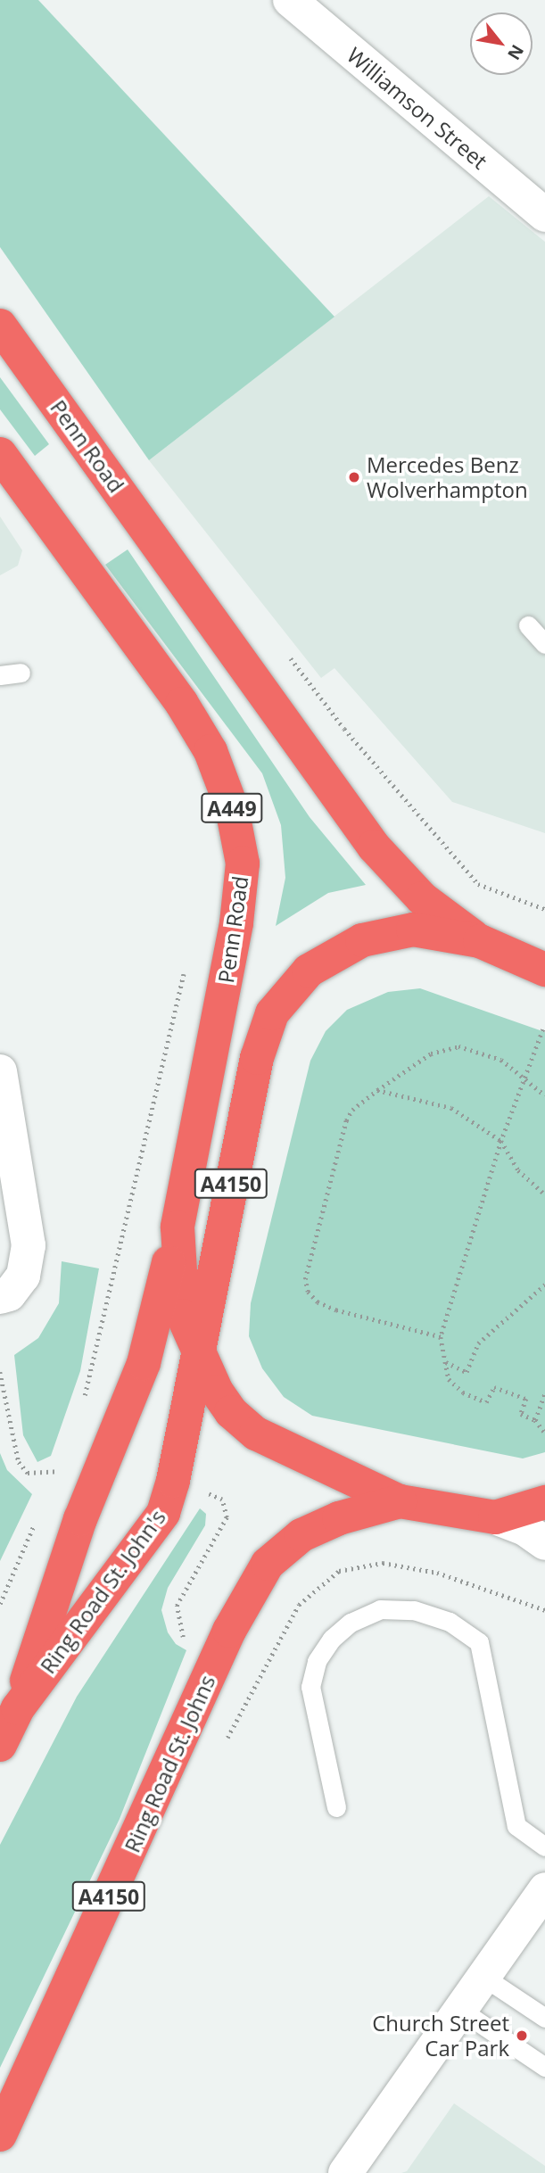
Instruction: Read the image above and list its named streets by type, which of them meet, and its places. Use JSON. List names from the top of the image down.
{
  "streets": {
    "highway": [
      "Penn Road",
      "A449",
      "A4150",
      "Ring Road St. John's",
      "Ring Road St. Johns"
    ],
    "street": ["Williamson Street"]
  },
  "crossings": [
    ["Penn Road", "A4150"],
    ["Penn Road", "Ring Road St. John's"],
    ["A4150", "Ring Road St. John's"],
    ["A4150", "Ring Road St. Johns"]
  ],
  "places": ["Mercedes Benz Wolverhampton", "Church Street Car Park"],
  "north": "bottom right"
}
